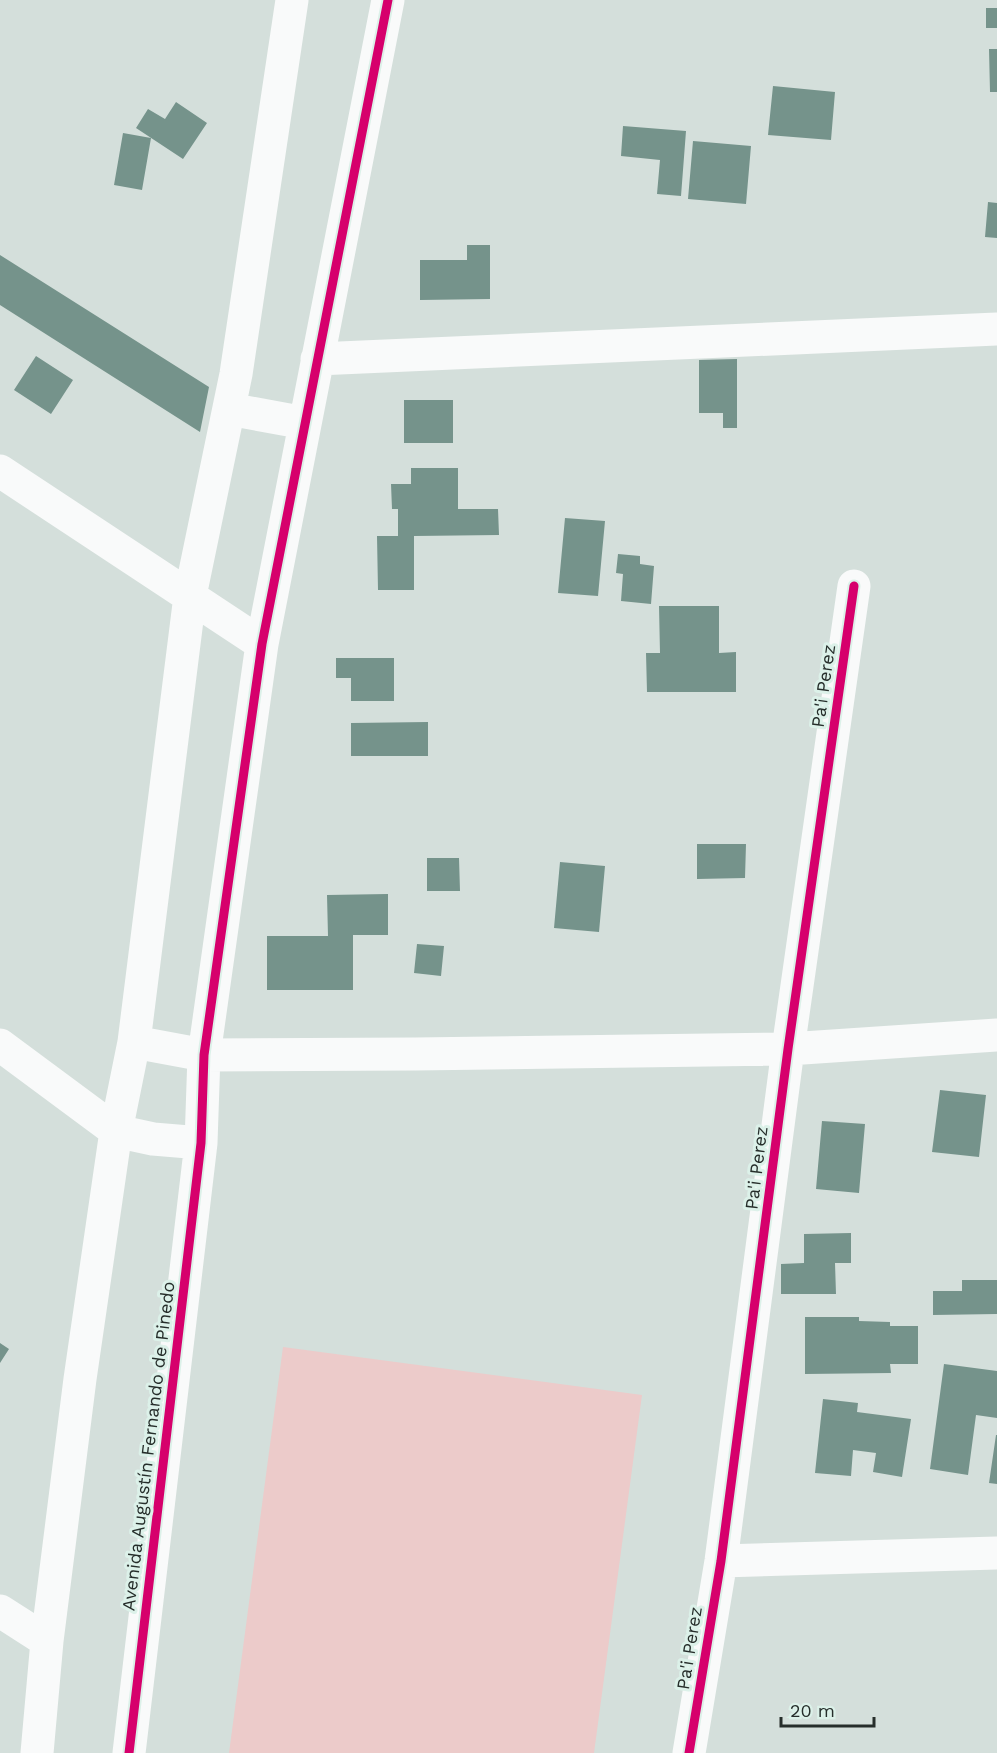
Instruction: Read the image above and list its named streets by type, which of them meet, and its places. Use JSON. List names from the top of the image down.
{
  "streets": {
    "street": ["Pa'i Perez", "Avenida Augustín Fernando de Pinedo"]
  },
  "scale_bar": "20 m"
}
